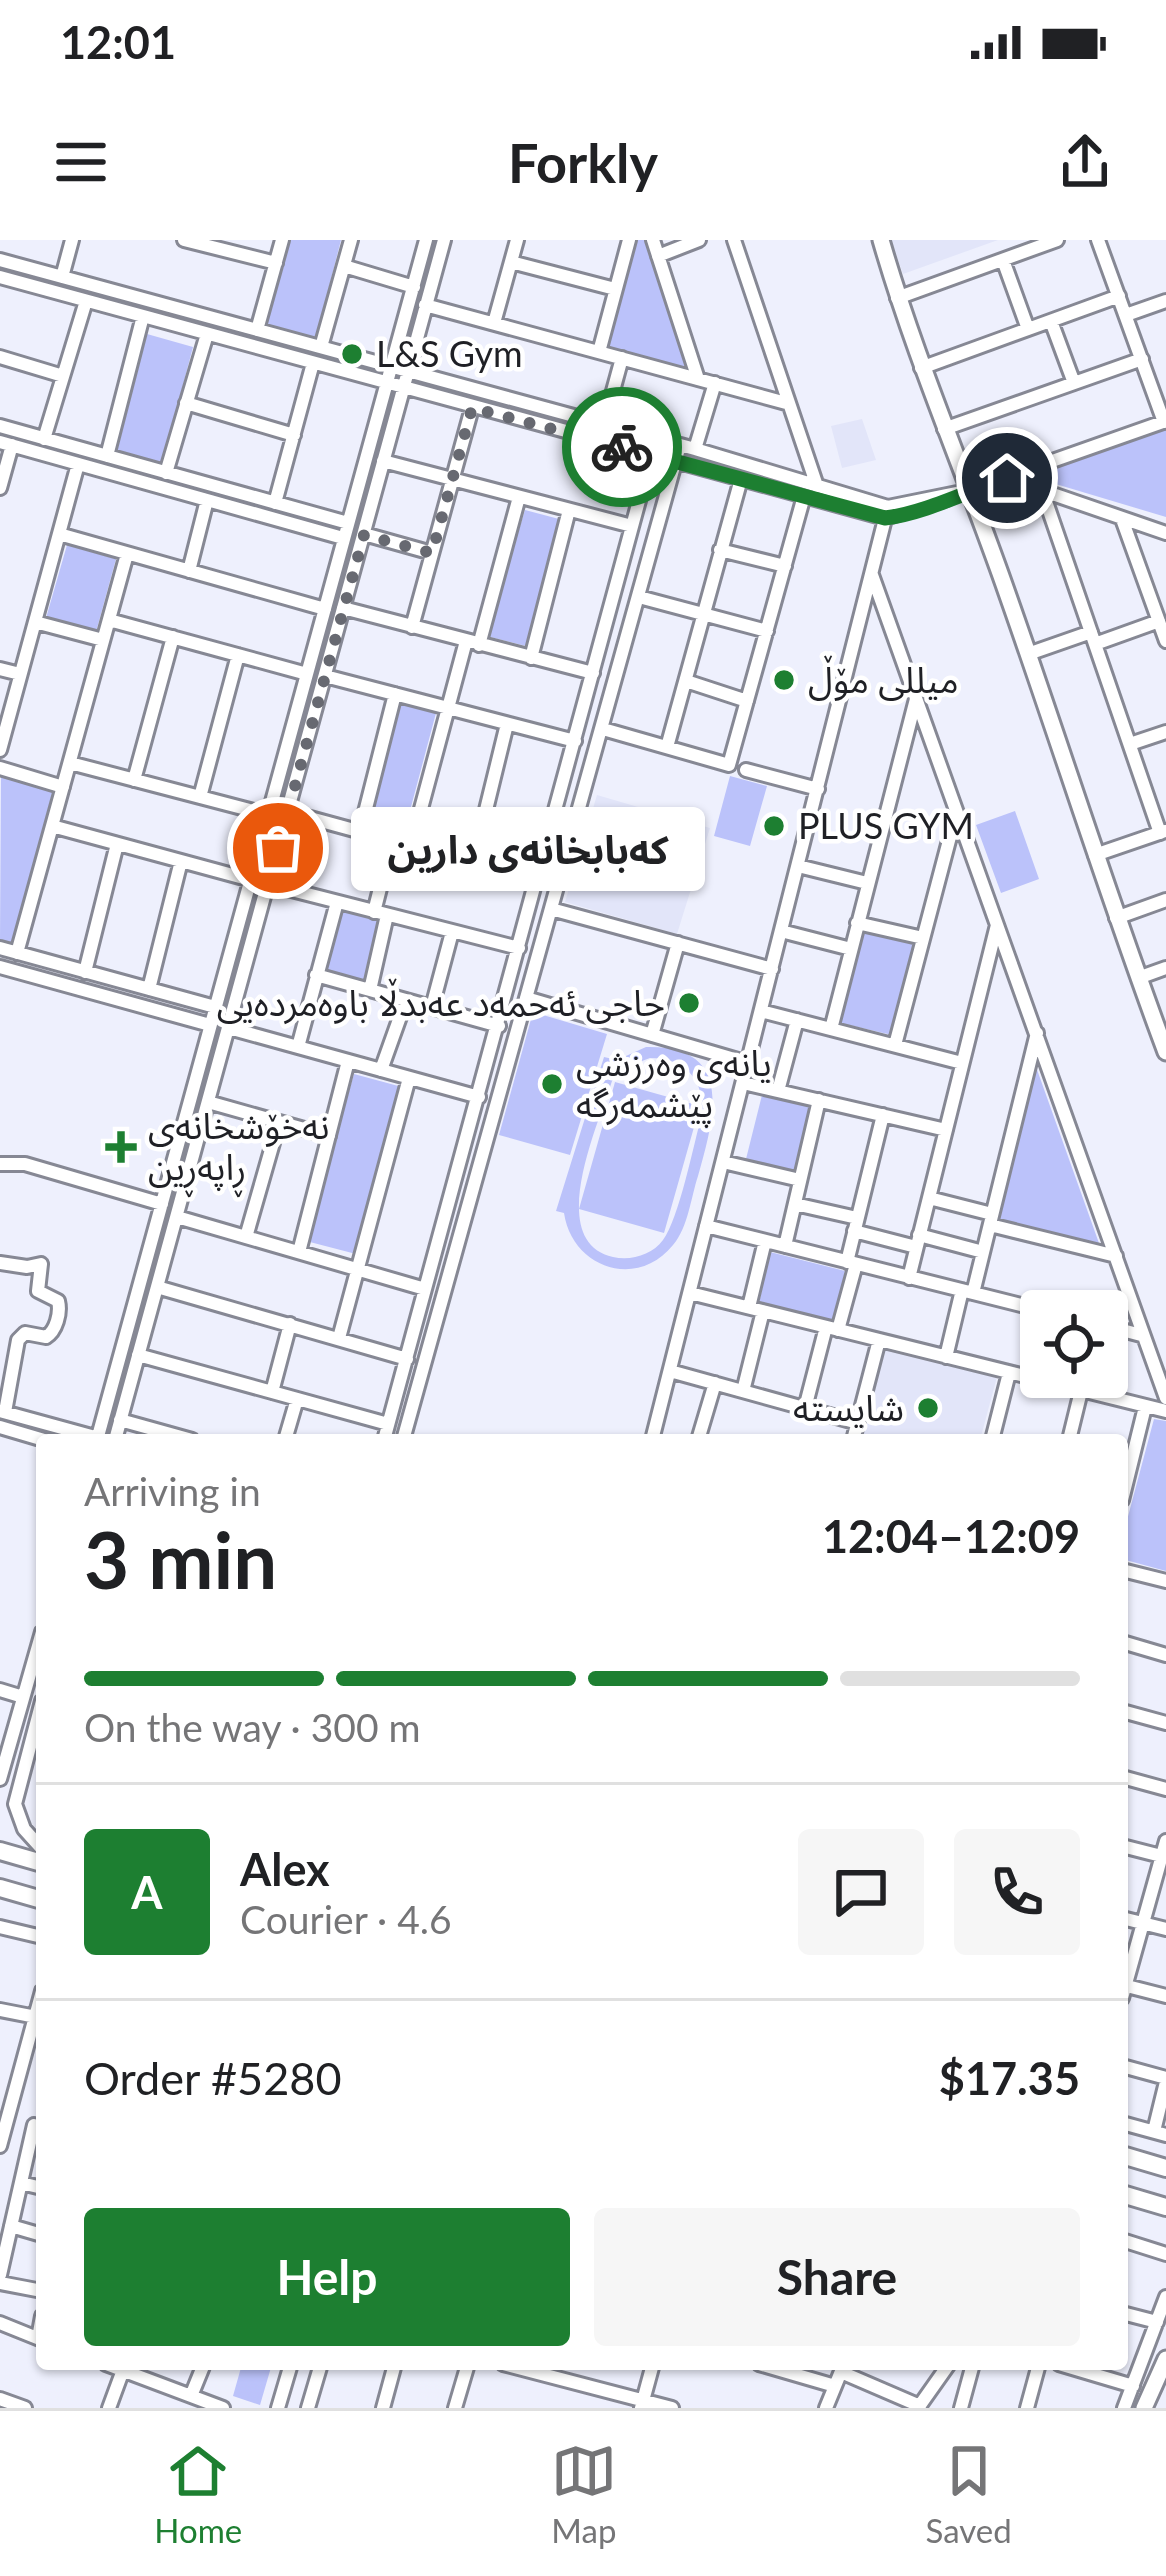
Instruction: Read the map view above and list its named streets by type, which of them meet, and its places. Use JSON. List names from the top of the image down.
{
  "places": {
    "other": [
      "L&S Gym",
      "میللی مۆڵ",
      "PLUS GYM",
      "کەبابخانەی دارین",
      "حاجی ئەحمەد عەبدڵا باوەمردەیی",
      "یانەی وەرزشی پێشمەرگە",
      "شایستە"
    ],
    "health": ["نەخۆشخانەی ڕاپەڕین"]
  },
  "page": {
    "status": "12:01",
    "header": "Forkly",
    "bubble": "کەبابخانەی دارین",
    "heading": ["3 min", "Arriving in", "12:04–12:09"],
    "panel": [
      "Alex",
      "Courier · 4.6",
      "Order #5280",
      "$17.35"
    ],
    "bar": "On the way · 300 m",
    "round": "A",
    "buttons": ["Help", "Share"],
    "tabs": ["Home", "Map", "Saved"]
  }
}
